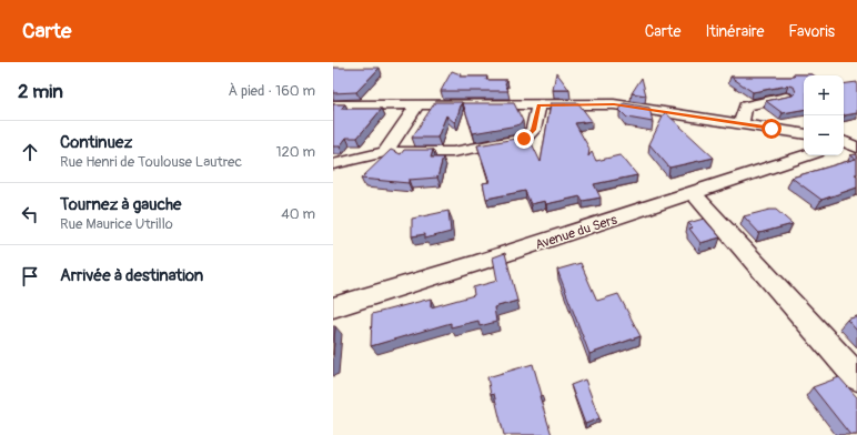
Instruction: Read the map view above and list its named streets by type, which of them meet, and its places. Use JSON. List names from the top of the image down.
{
  "streets": {
    "street": ["Avenue du Sers"]
  },
  "page": {
    "header": "Carte",
    "nav": ["Carte", "Itinéraire", "Favoris"],
    "heading": ["2 min", "À pied · 160 m"],
    "map_buttons": ["+", "−"],
    "list": [
      ["Continuez", "Rue Henri de Toulouse Lautrec", "120 m"],
      ["Tournez à gauche", "Rue Maurice Utrillo", "40 m"],
      "Arrivée à destination"
    ]
  }
}
